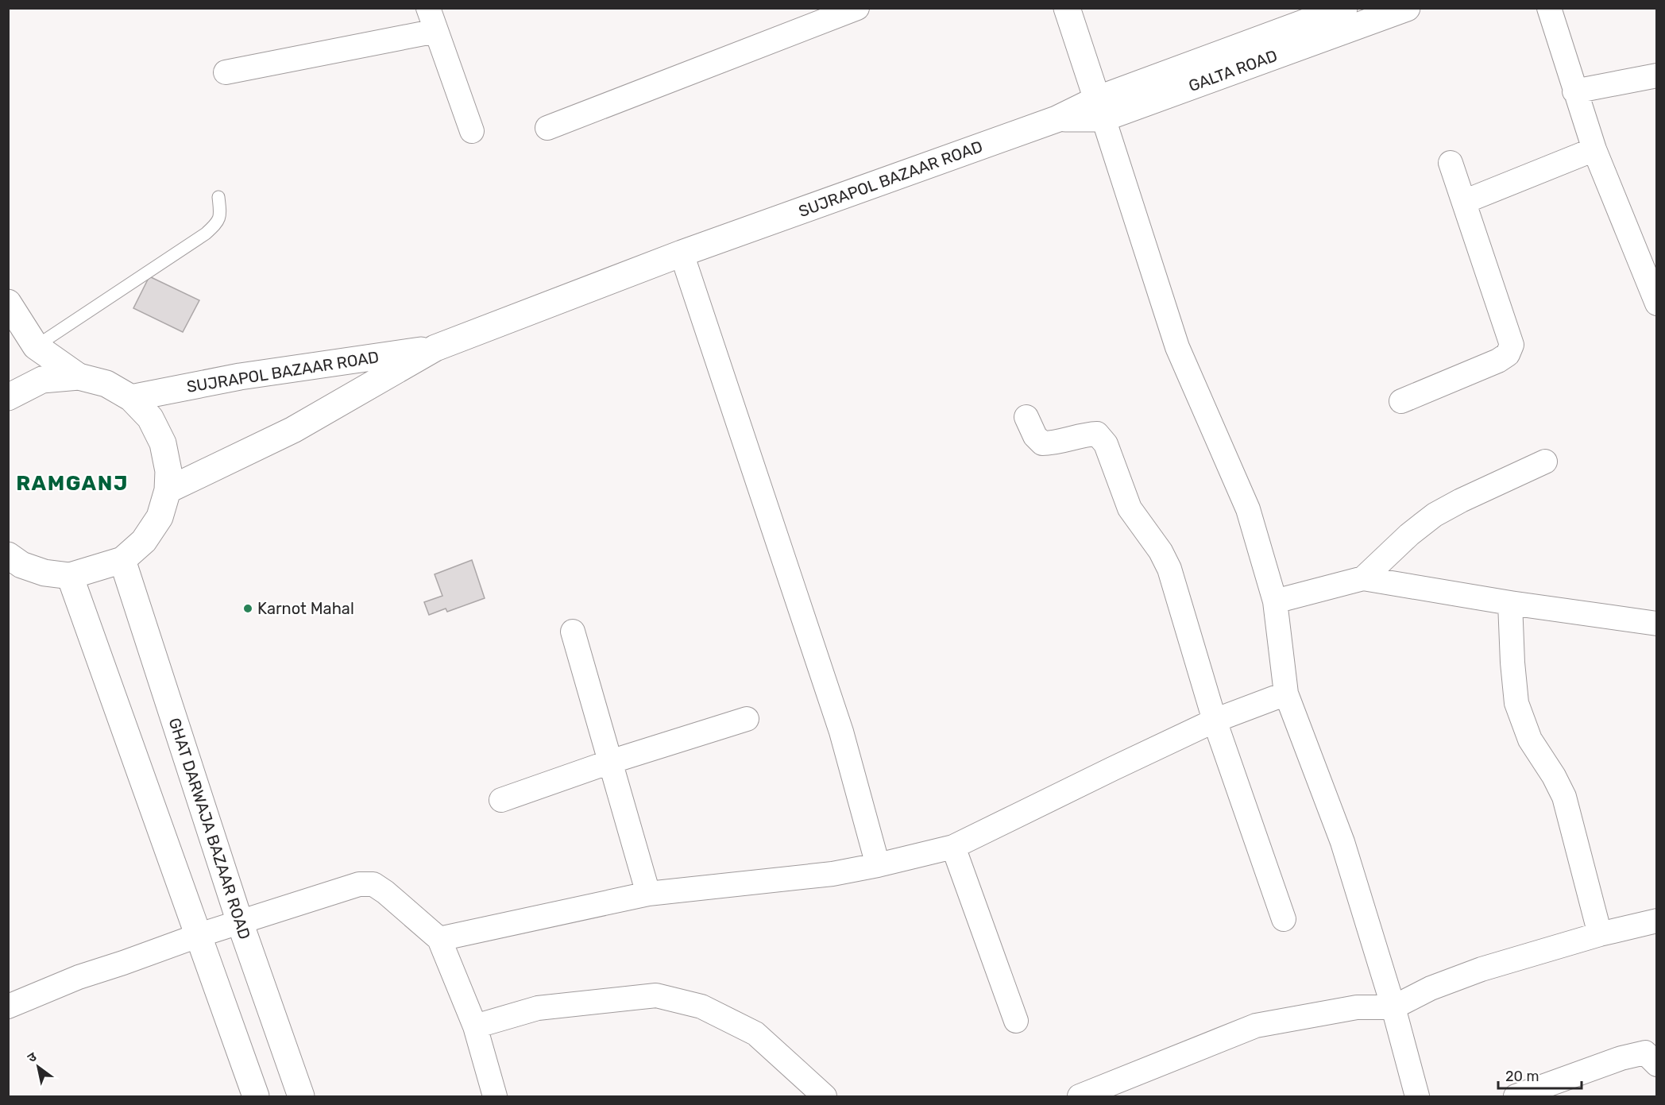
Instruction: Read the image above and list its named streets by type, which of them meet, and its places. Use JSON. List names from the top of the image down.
{
  "streets": {
    "main road": ["GALTA ROAD", "SUJRAPOL BAZAAR ROAD", "GHAT DARWAJA BAZAAR ROAD"]
  },
  "crossings": [
    ["GALTA ROAD", "SUJRAPOL BAZAAR ROAD"]
  ],
  "districts": ["RAMGANJ"],
  "places": ["Karnot Mahal"],
  "scale_bar": "20 m",
  "north": "top left"
}
